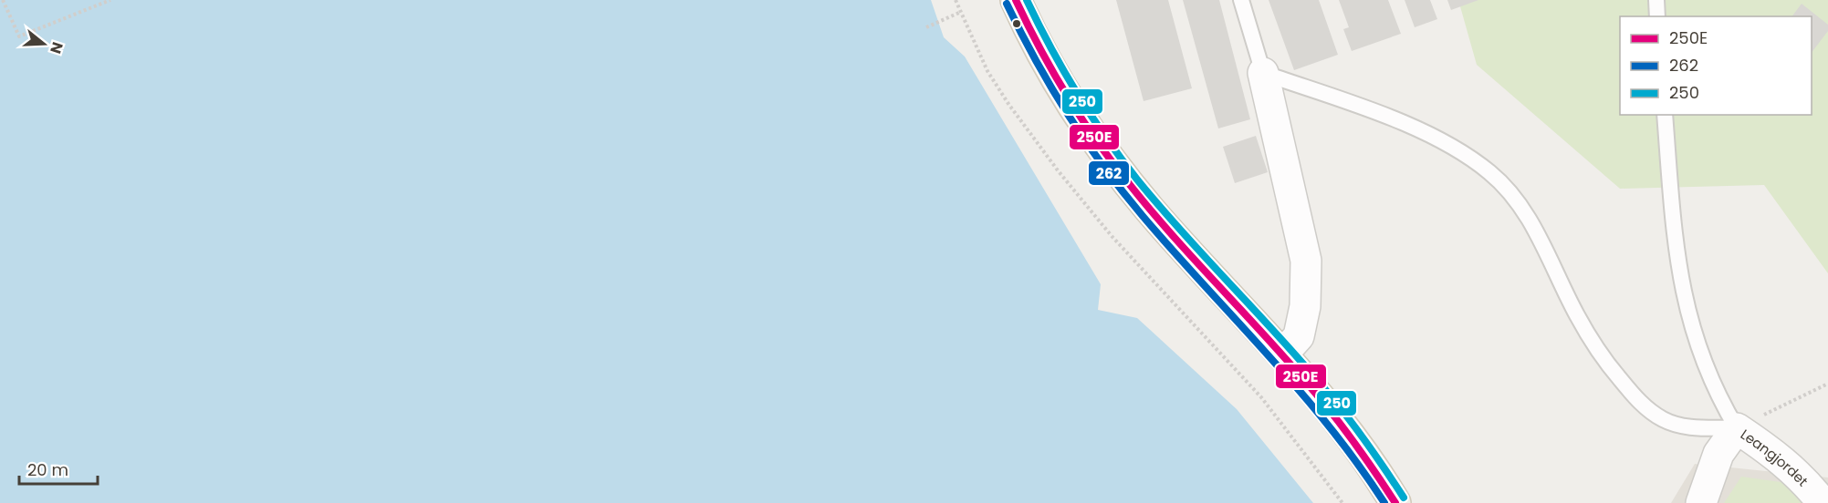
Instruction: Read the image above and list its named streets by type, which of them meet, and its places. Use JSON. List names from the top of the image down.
{
  "streets": {
    "street": ["Leangjordet"]
  },
  "lines": ["transit line 250E", "transit line 250", "transit line 262"],
  "legend": ["250E", "262", "250"],
  "scale_bar": "20 m",
  "north": "right"
}
